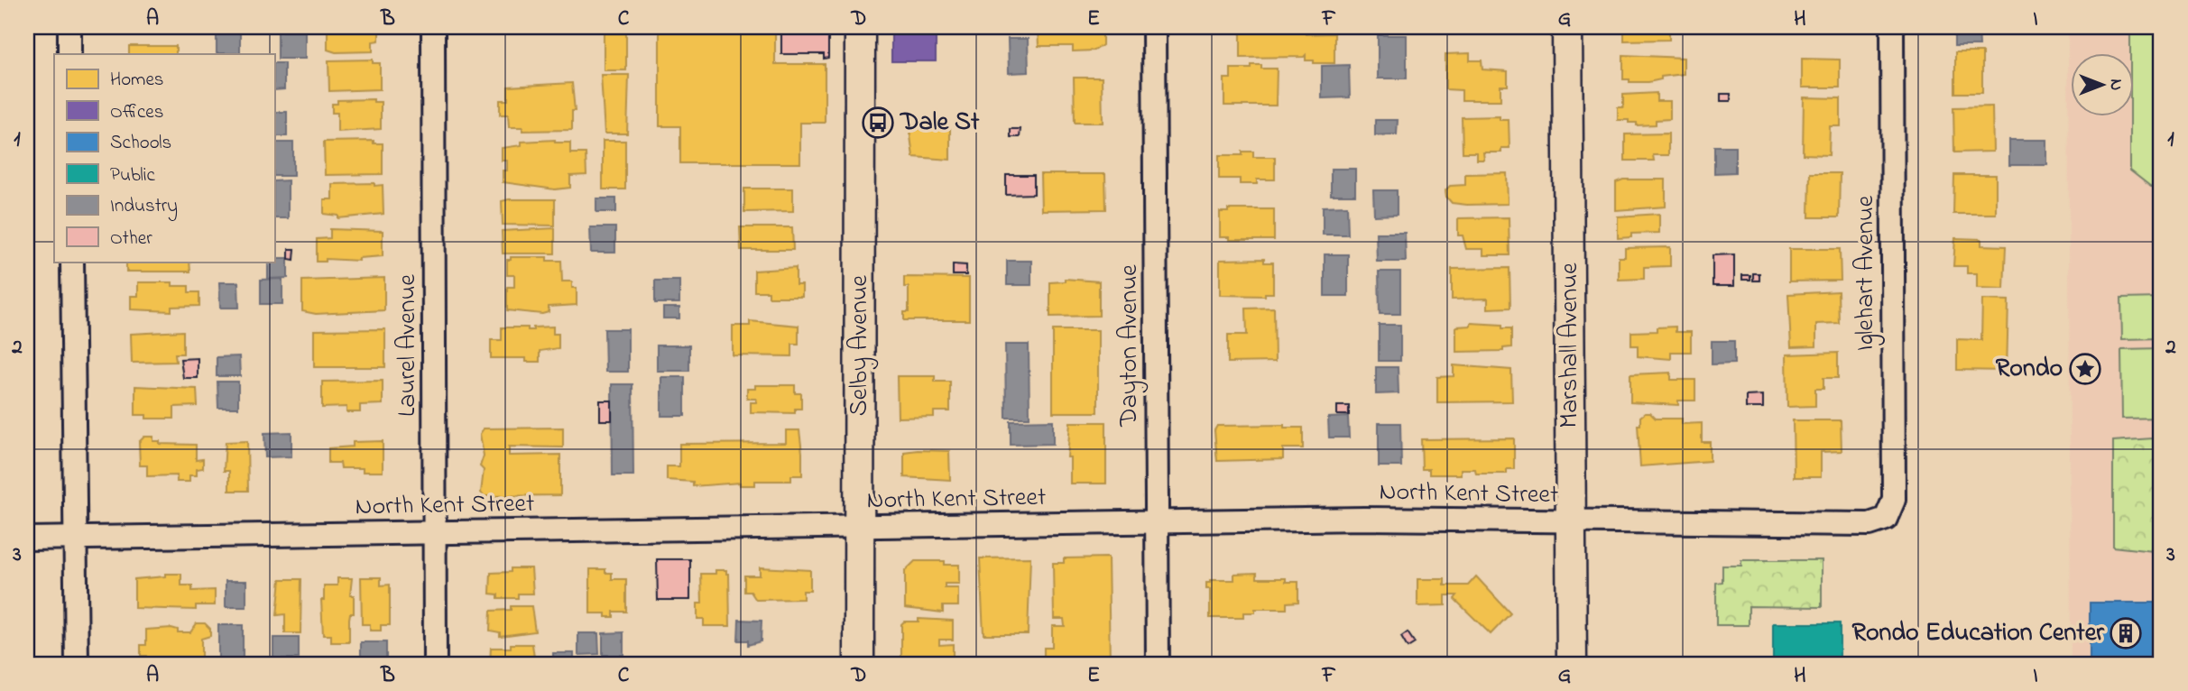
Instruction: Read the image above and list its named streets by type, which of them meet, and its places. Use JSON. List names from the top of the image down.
{
  "streets": {
    "street": [
      "Iglehart Avenue",
      "Laurel Avenue",
      "Selby Avenue",
      "Dayton Avenue",
      "Marshall Avenue",
      "North Kent Street"
    ]
  },
  "crossings": [
    ["Iglehart Avenue", "North Kent Street"],
    ["Laurel Avenue", "North Kent Street"],
    ["Selby Avenue", "North Kent Street"],
    ["Dayton Avenue", "North Kent Street"],
    ["Marshall Avenue", "North Kent Street"]
  ],
  "places": {
    "bus stop": ["Dale St"],
    "place": ["Rondo"],
    "building": ["Rondo Education Center"]
  },
  "legend": [
    "Homes",
    "Offices",
    "Schools",
    "Public",
    "Industry",
    "Other"
  ],
  "north": "right",
  "grid": {
    "columns": [
      "A",
      "B",
      "C",
      "D",
      "E",
      "F",
      "G",
      "H",
      "I"
    ],
    "rows": ["1", "2", "3"]
  }
}
